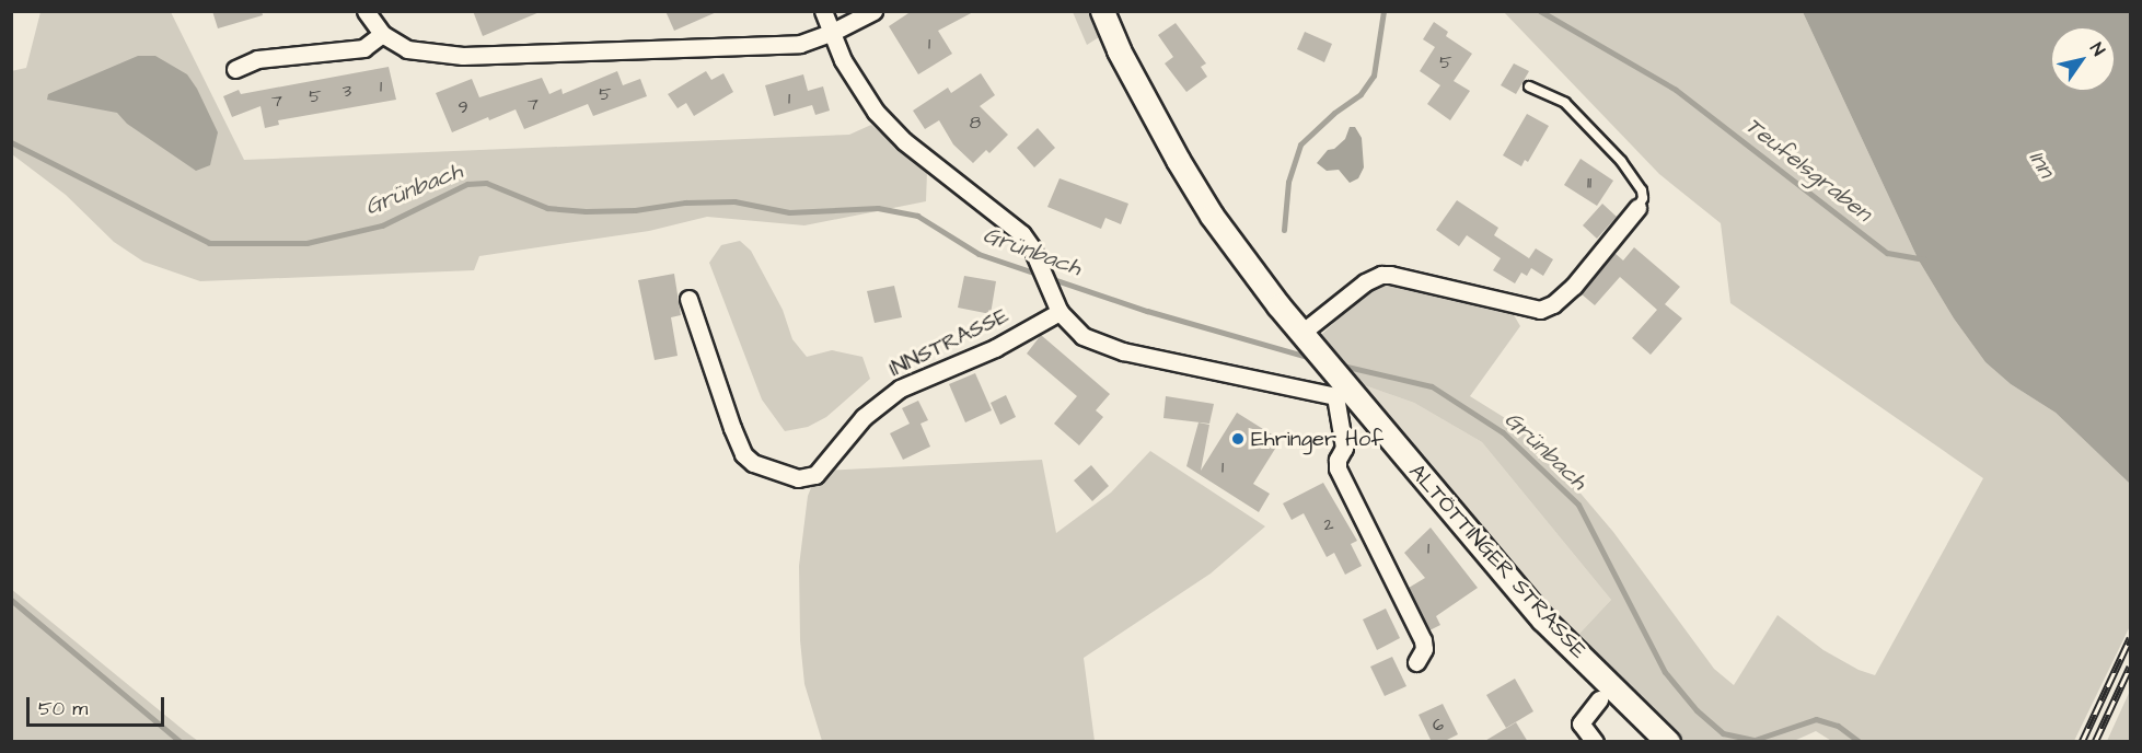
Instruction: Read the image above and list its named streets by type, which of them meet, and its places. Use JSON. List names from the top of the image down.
{
  "streets": {
    "main road": ["ALTÖTTINGER STRASSE"],
    "street": ["INNSTRASSE"]
  },
  "water": ["Inn", "Teufelsgraben", "Grünbach"],
  "places": ["Ehringer Hof"],
  "house_numbers": [
    "1",
    "5",
    "1",
    "3",
    "5",
    "5",
    "1",
    "7",
    "7",
    "9",
    "8",
    "11",
    "1",
    "2",
    "1",
    "6"
  ],
  "scale_bar": "50 m",
  "north": "top right"
}
